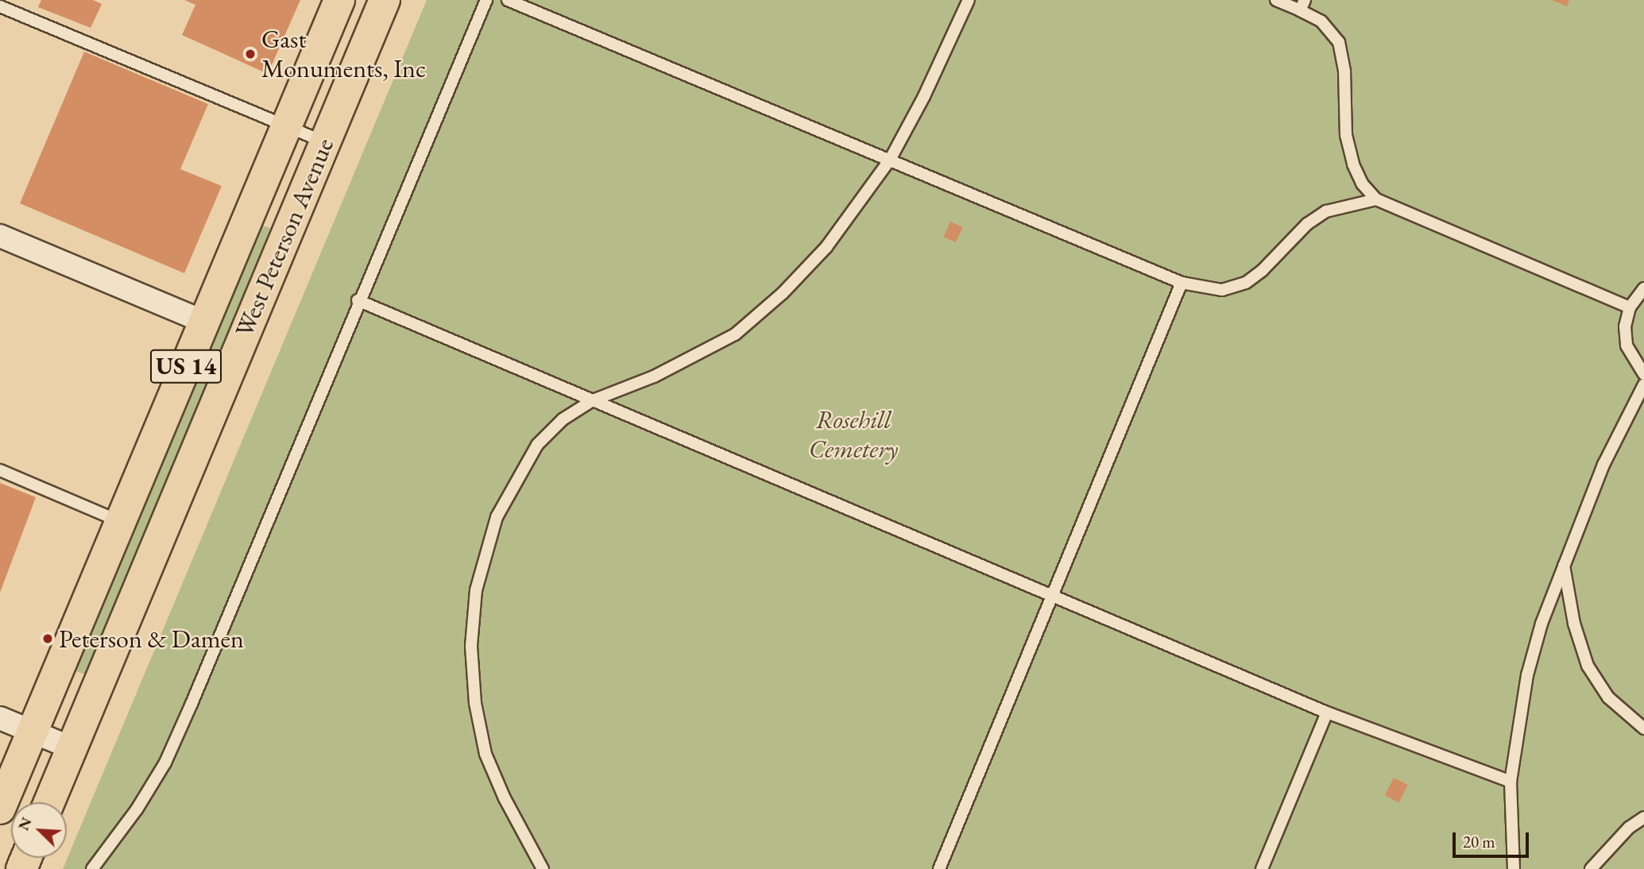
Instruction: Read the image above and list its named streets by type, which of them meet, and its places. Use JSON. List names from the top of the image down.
{
  "streets": {
    "main road": ["West Peterson Avenue", "US 14"]
  },
  "parks": ["Rosehill Cemetery"],
  "places": ["Gast Monuments, Inc", "Peterson & Damen"],
  "scale_bar": "20 m",
  "north": "top left"
}
